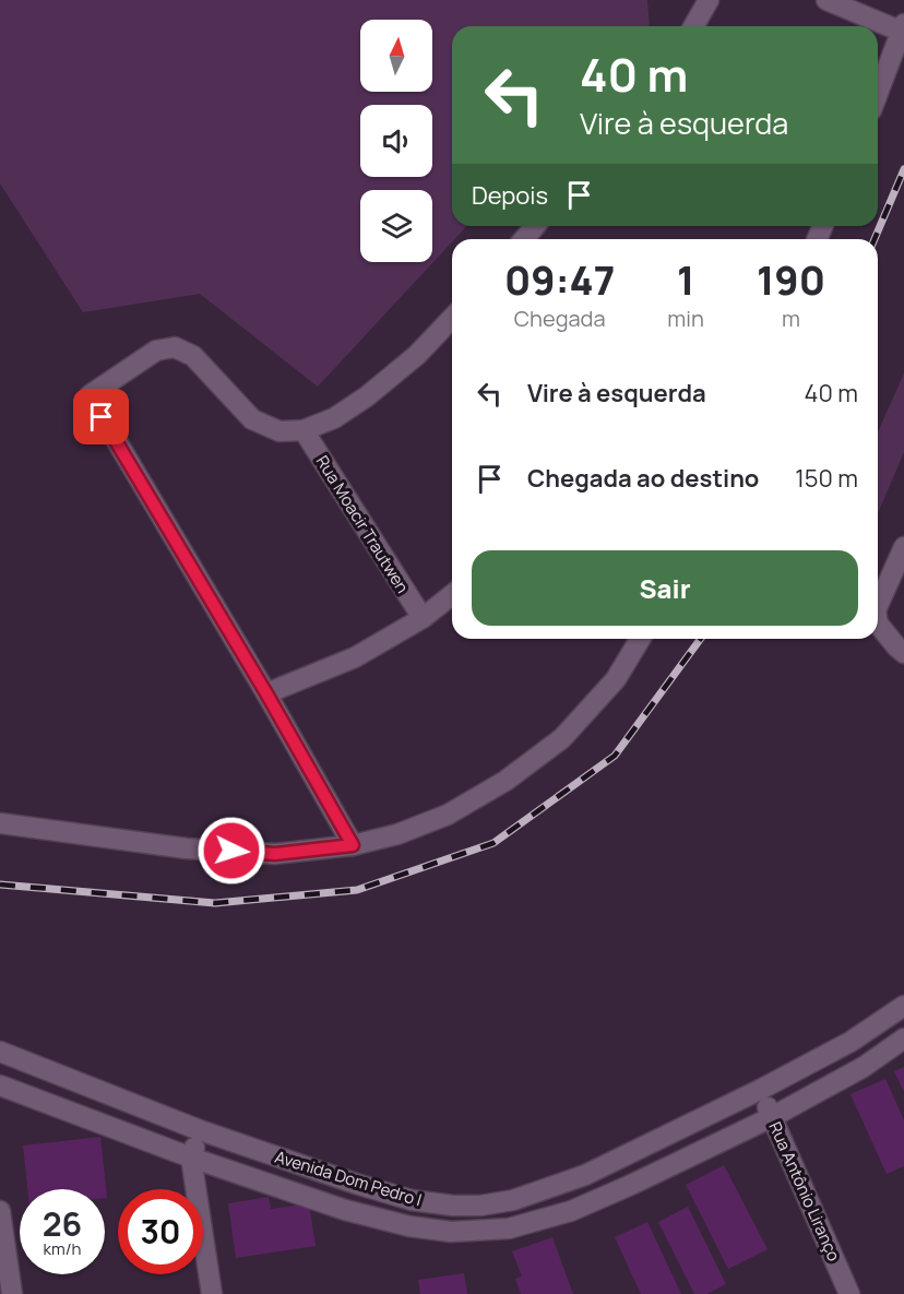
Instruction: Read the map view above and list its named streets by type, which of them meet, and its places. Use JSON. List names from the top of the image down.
{
  "streets": {
    "street": ["Rua Moacir Trautwen", "Avenida Dom Pedro I", "Rua Antônio Liranço"]
  },
  "crossings": [
    ["Avenida Dom Pedro I", "Rua Antônio Liranço"]
  ],
  "north": "top",
  "page": {
    "turn": ["40 m", "Vire à esquerda"],
    "then": "Depois",
    "eta": [
      "09:47",
      "Chegada",
      "1",
      "min",
      "190",
      "m"
    ],
    "list": [
      {
        "name": "Vire à esquerda",
        "value": "40 m"
      },
      {
        "name": "Chegada ao destino",
        "value": "150 m"
      }
    ],
    "buttons": "Sair",
    "speed": "26 km/h",
    "limit": "30"
  }
}
